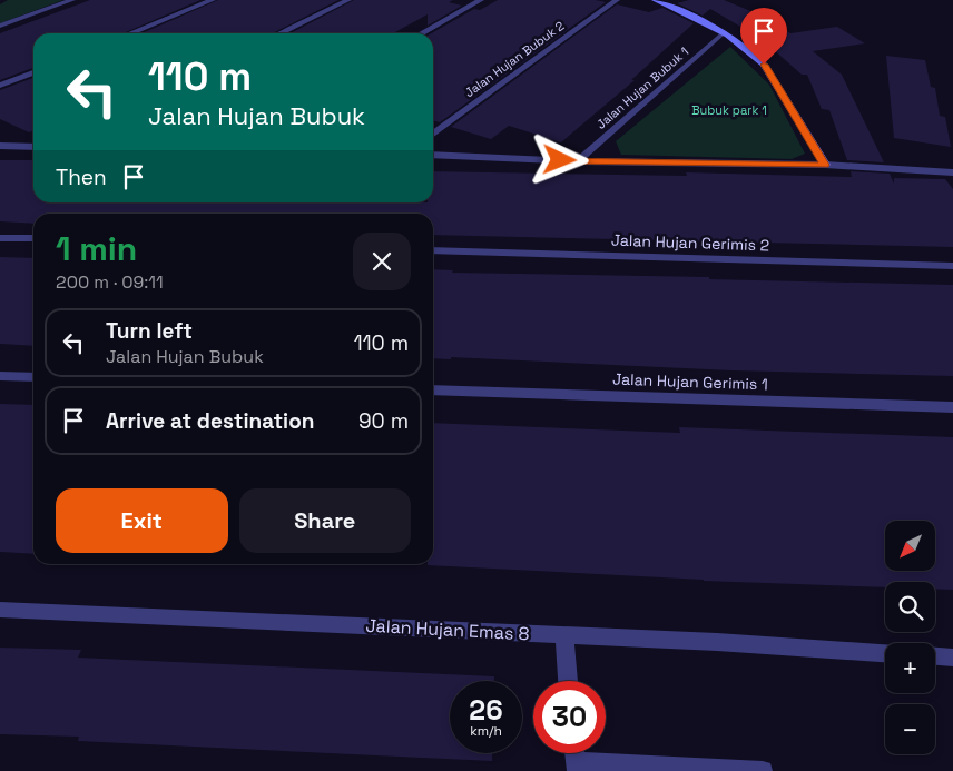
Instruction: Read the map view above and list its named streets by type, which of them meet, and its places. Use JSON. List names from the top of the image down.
{
  "streets": {
    "street": [
      "Jalan Hujan Bubuk 2",
      "Jalan Hujan Bubuk 1",
      "Jalan Hujan Gerimis 2",
      "Jalan Hujan Gerimis 1",
      "Jalan Hujan Emas 8"
    ]
  },
  "parks": ["Bubuk park 1"],
  "north": "bottom left",
  "page": {
    "turn": ["110 m", "Jalan Hujan Bubuk"],
    "then": "Then",
    "heading": ["1 min", "200 m · 09:11"],
    "list": [
      {
        "name": "Turn left",
        "note": "Jalan Hujan Bubuk",
        "value": "110 m"
      },
      {
        "name": "Arrive at destination",
        "value": "90 m"
      }
    ],
    "buttons": ["Exit", "Share"],
    "map_buttons": ["+", "−"],
    "speed": "26 km/h",
    "limit": "30"
  }
}
